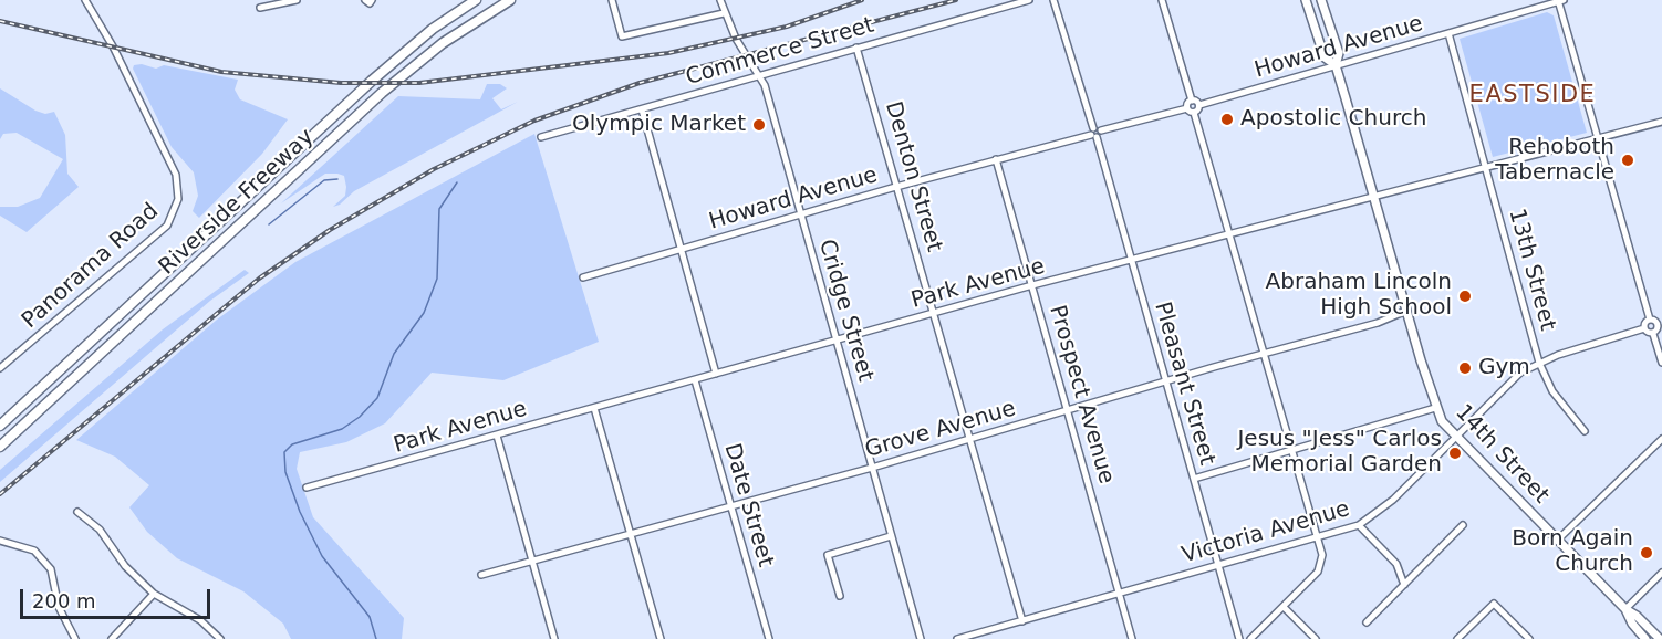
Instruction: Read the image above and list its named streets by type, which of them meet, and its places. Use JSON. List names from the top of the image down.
{
  "streets": {
    "highway": ["Riverside Freeway"],
    "main road": ["14th Street"],
    "street": [
      "Howard Avenue",
      "Commerce Street",
      "Denton Street",
      "Panorama Road",
      "13th Street",
      "Park Avenue",
      "Cridge Street",
      "Pleasant Street",
      "Prospect Avenue",
      "Grove Avenue",
      "Date Street",
      "Victoria Avenue"
    ]
  },
  "crossings": [
    ["Howard Avenue", "Denton Street"],
    ["Howard Avenue", "13th Street"],
    ["Howard Avenue", "Cridge Street"],
    ["Howard Avenue", "Pleasant Street"],
    ["Howard Avenue", "Prospect Avenue"],
    ["Howard Avenue", "14th Street"],
    ["Commerce Street", "Denton Street"],
    ["Commerce Street", "Cridge Street"],
    ["Denton Street", "Park Avenue"],
    ["Denton Street", "Grove Avenue"],
    ["Denton Street", "Victoria Avenue"],
    ["13th Street", "Park Avenue"],
    ["13th Street", "Victoria Avenue"],
    ["Park Avenue", "Cridge Street"],
    ["Park Avenue", "Pleasant Street"],
    ["Park Avenue", "Prospect Avenue"],
    ["Park Avenue", "14th Street"],
    ["Park Avenue", "Date Street"],
    ["Cridge Street", "Grove Avenue"],
    ["Pleasant Street", "Grove Avenue"],
    ["Pleasant Street", "Victoria Avenue"],
    ["Prospect Avenue", "Grove Avenue"],
    ["Prospect Avenue", "Victoria Avenue"],
    ["Grove Avenue", "14th Street"],
    ["Grove Avenue", "Date Street"],
    ["14th Street", "Victoria Avenue"]
  ],
  "districts": ["EASTSIDE"],
  "places": [
    "Apostolic Church",
    "Olympic Market",
    "Rehoboth Tabernacle",
    "Abraham Lincoln High School",
    "Gym",
    "Jesus \"Jess\" Carlos Memorial Garden",
    "Born Again Church"
  ],
  "scale_bar": "200 m"
}
